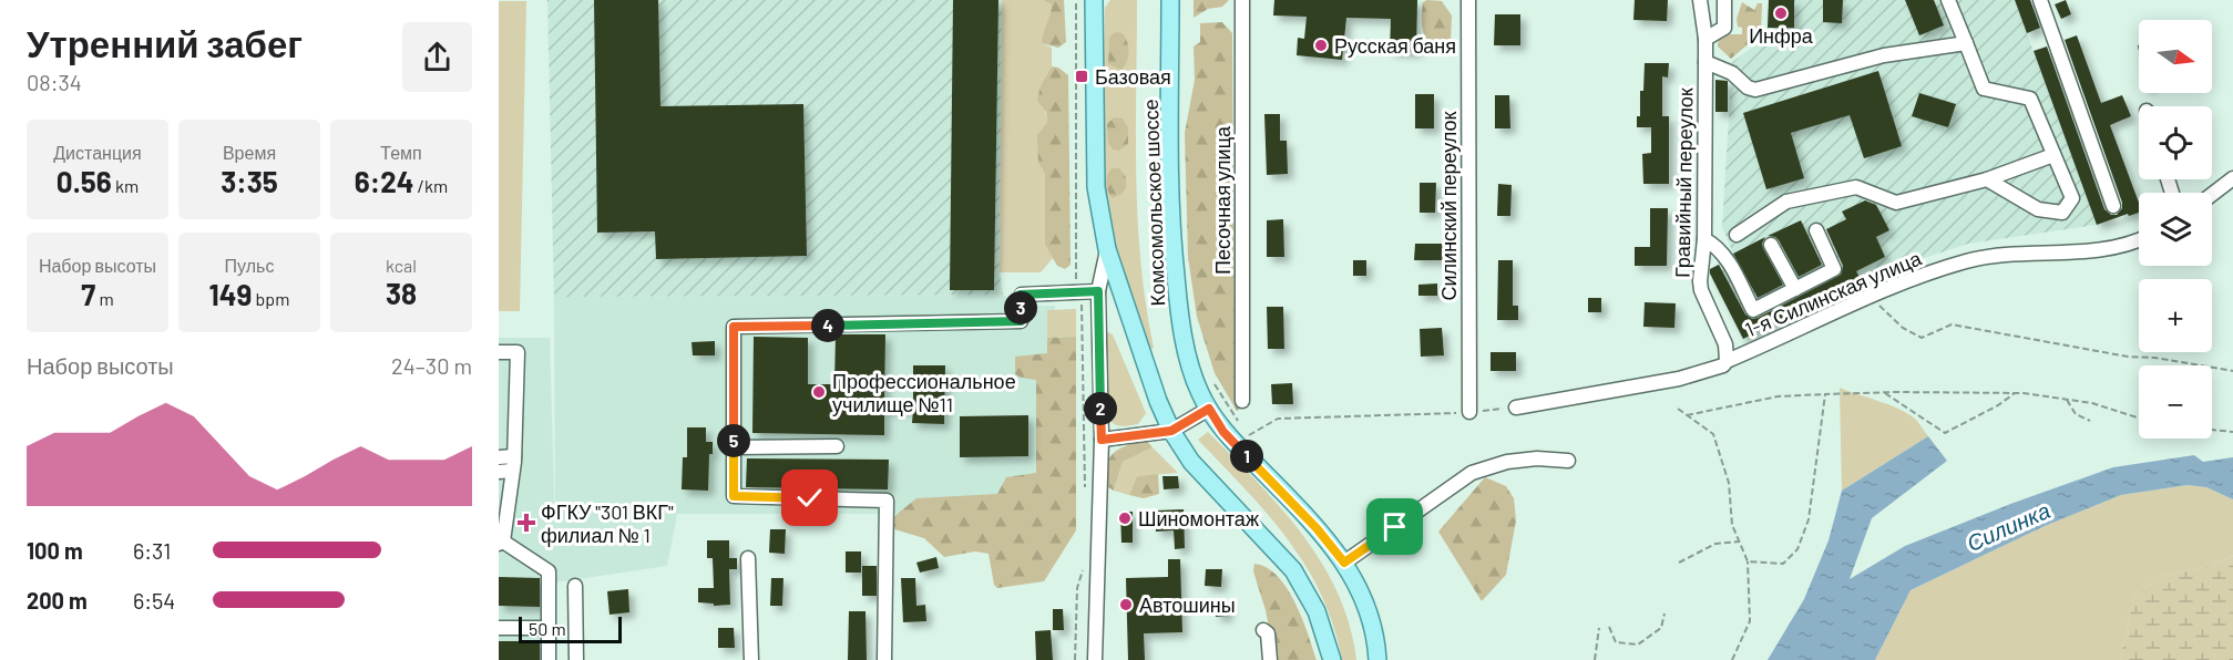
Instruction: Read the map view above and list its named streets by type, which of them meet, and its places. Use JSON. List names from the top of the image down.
{
  "streets": {
    "main road": ["Комсомольское шоссе"],
    "street": [
      "Гравийный переулок",
      "Песочная улица",
      "Силинский переулок",
      "1-я Силинская улица"
    ]
  },
  "crossings": [
    ["Гравийный переулок", "1-я Силинская улица"]
  ],
  "water": ["Силинка"],
  "places": {
    "other": [
      "Инфра",
      "Русская баня",
      "Профессиональное училище №11",
      "Шиномонтаж",
      "Автошины"
    ],
    "transit": ["Базовая"],
    "health": ["ФГКУ \"301 ВКГ\" филиал № 1"]
  },
  "scale_bar": "50 m",
  "north": "right",
  "page": {
    "heading": ["Утренний забег", "08:34"],
    "map_buttons": ["+", "−"],
    "stats": [
      ["Дистанция", "0.56 km"],
      ["Время", "3:35"],
      ["Темп", "6:24 /km"],
      ["Набор высоты", "7 m"],
      ["Пульс", "149 bpm"],
      ["kcal", "38"]
    ],
    "pins": [
      "3",
      "4",
      "2",
      "5",
      "1"
    ],
    "chart": ["Набор высоты", "24–30 m"],
    "list": [
      {
        "name": "100 m",
        "note": "6:31"
      },
      {
        "name": "200 m",
        "note": "6:54"
      }
    ],
    "scale": "50 m"
  }
}
